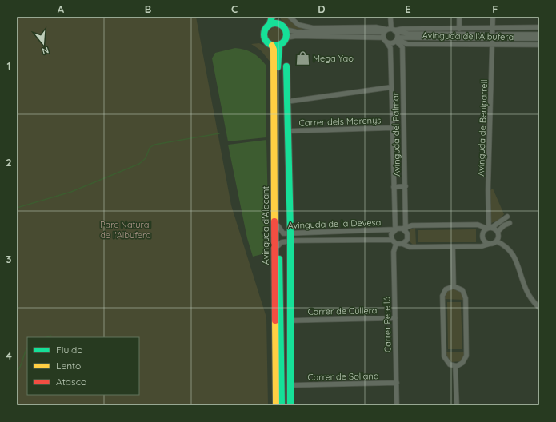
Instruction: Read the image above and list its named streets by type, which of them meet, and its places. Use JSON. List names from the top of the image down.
{
  "streets": {
    "main road": ["Avinguda d'Alacant"],
    "street": [
      "Avinguda de l'Albufera",
      "Carrer dels Marenys",
      "Avinguda de Beniparrell",
      "Avinguda del Palmar",
      "Avinguda de la Devesa",
      "Carrer de Cullera",
      "Carrer Perelló",
      "Carrer de Sollana"
    ]
  },
  "crossings": [
    ["Avinguda de l'Albufera", "Avinguda de Beniparrell"],
    ["Avinguda de l'Albufera", "Avinguda del Palmar"],
    ["Avinguda de l'Albufera", "Avinguda d'Alacant"],
    ["Carrer dels Marenys", "Avinguda del Palmar"],
    ["Avinguda del Palmar", "Avinguda de la Devesa"],
    ["Avinguda del Palmar", "Carrer Perelló"],
    ["Avinguda de la Devesa", "Avinguda d'Alacant"],
    ["Avinguda de la Devesa", "Carrer Perelló"],
    ["Carrer de Cullera", "Carrer Perelló"],
    ["Carrer Perelló", "Carrer de Sollana"]
  ],
  "parks": ["Parc Natural de l'Albufera"],
  "places": {
    "shop": ["Mega Yao"]
  },
  "legend": ["Fluido", "Lento", "Atasco"],
  "north": "bottom",
  "grid": {
    "columns": [
      "A",
      "B",
      "C",
      "D",
      "E",
      "F"
    ],
    "rows": [
      "1",
      "2",
      "3",
      "4"
    ]
  }
}
